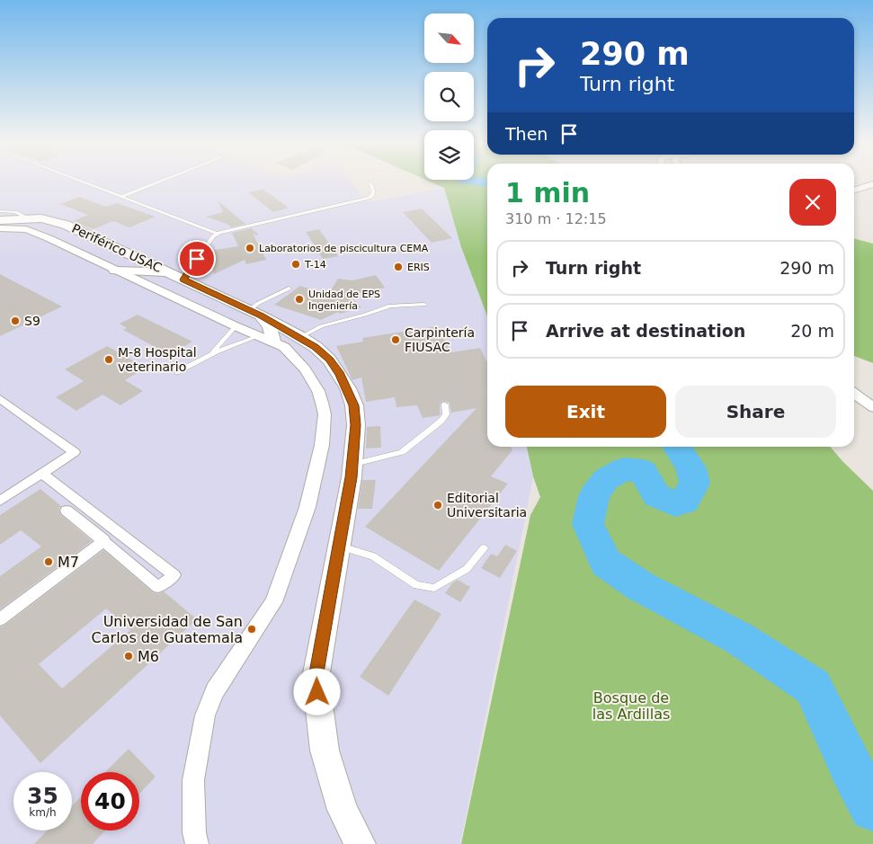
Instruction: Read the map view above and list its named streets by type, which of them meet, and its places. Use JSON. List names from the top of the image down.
{
  "streets": {
    "street": ["Periférico USAC"]
  },
  "parks": ["Bosque de las Ardillas"],
  "places": [
    "Laboratorios de piscicultura CEMA",
    "T-14",
    "ERIS",
    "Unidad de EPS Ingeniería",
    "S9",
    "Carpintería FIUSAC",
    "M-8 Hospital veterinario",
    "Editorial Universitaria",
    "M7",
    "Universidad de San Carlos de Guatemala",
    "M6"
  ],
  "north": "bottom right",
  "page": {
    "turn": ["290 m", "Turn right"],
    "then": "Then",
    "heading": ["1 min", "310 m · 12:15"],
    "list": [
      {
        "name": "Turn right",
        "value": "290 m"
      },
      {
        "name": "Arrive at destination",
        "value": "20 m"
      }
    ],
    "buttons": ["Exit", "Share"],
    "speed": "35 km/h",
    "limit": "40"
  }
}
